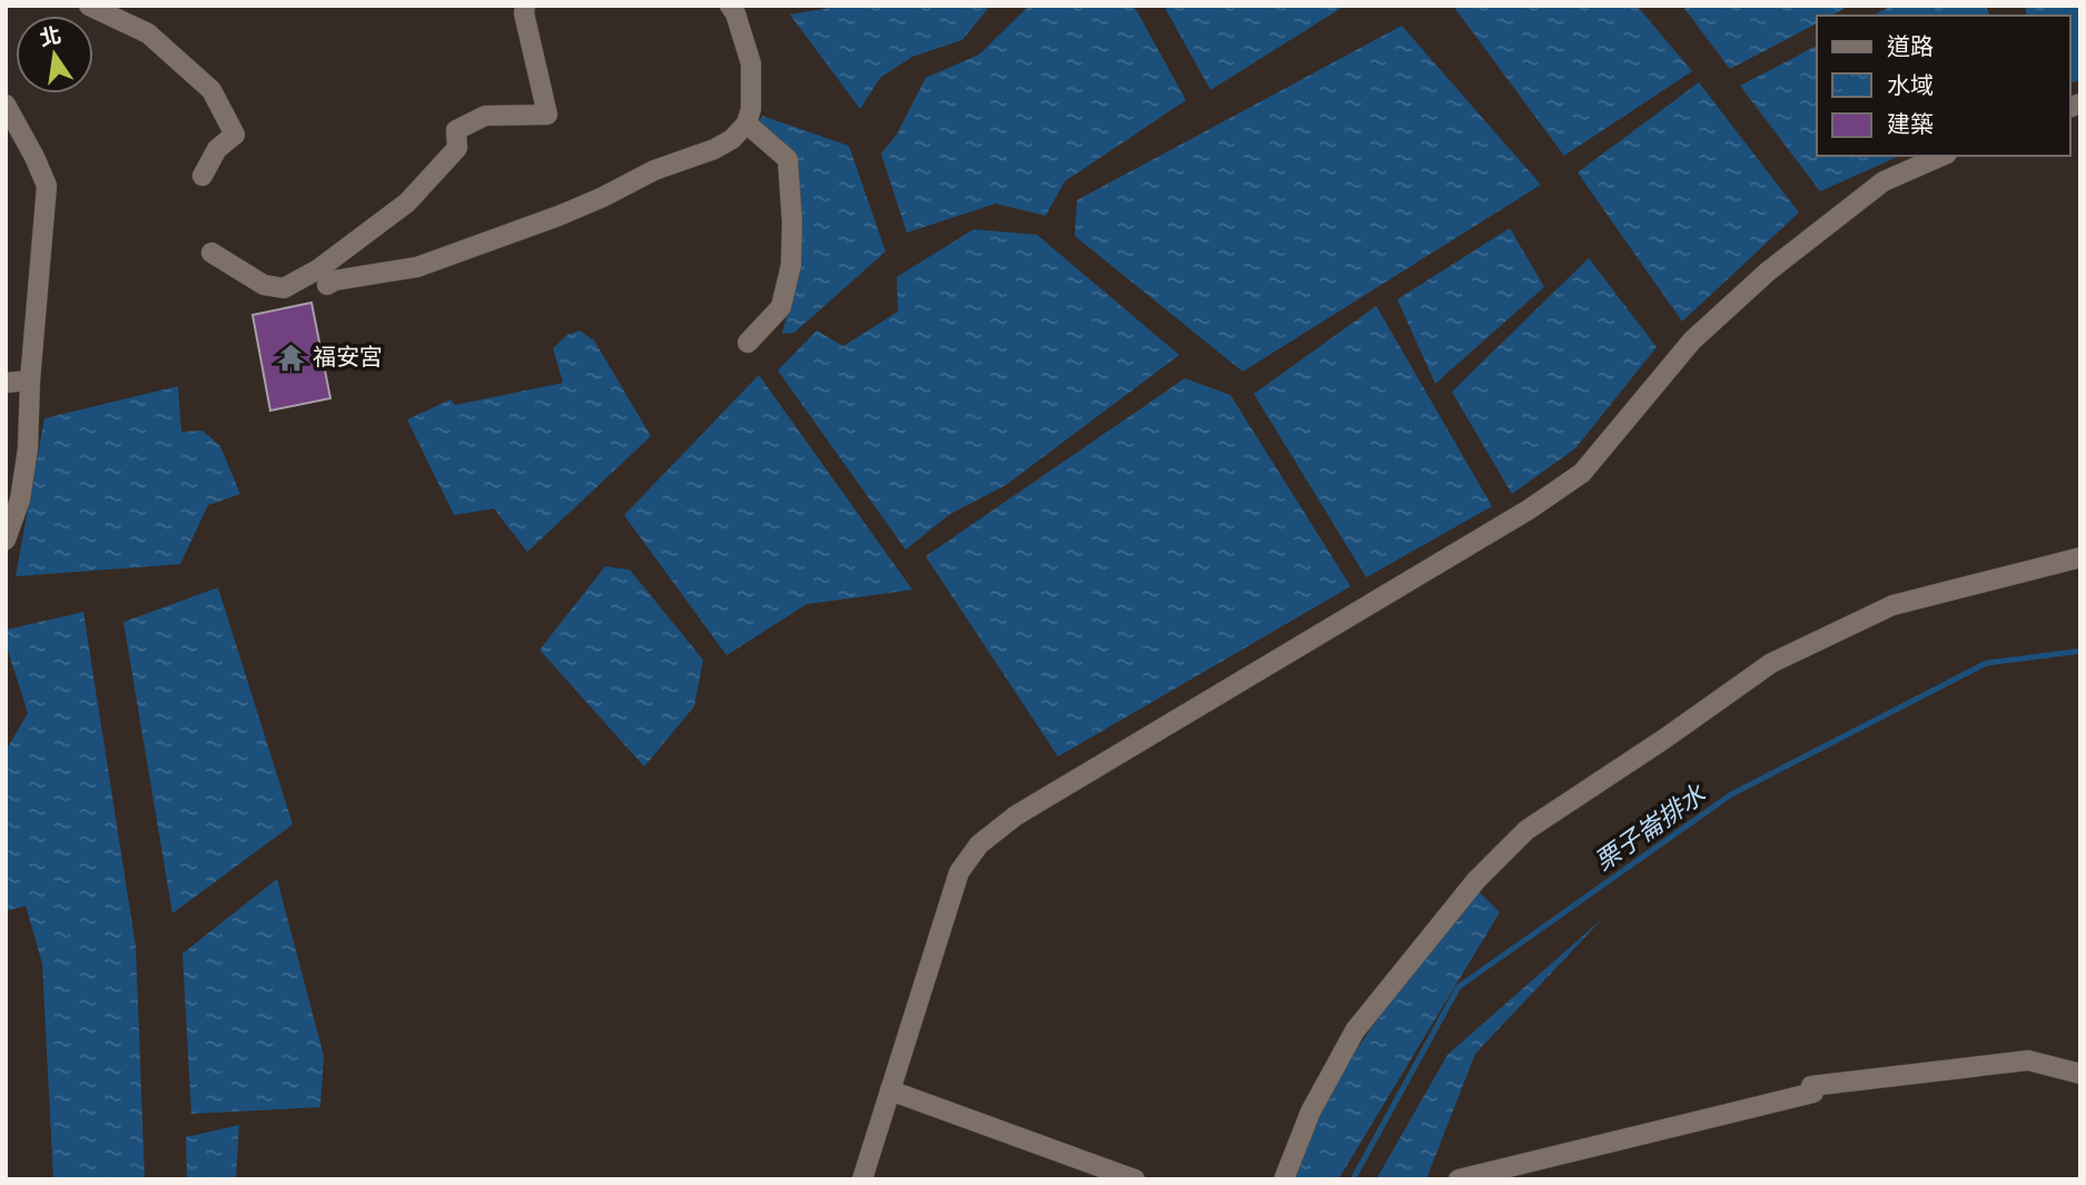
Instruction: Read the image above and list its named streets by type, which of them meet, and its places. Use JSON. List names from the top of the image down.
{
  "water": ["栗子崙排水"],
  "places": {
    "temple": ["福安宮"]
  },
  "legend": ["道路", "水域", "建築"],
  "north": "top"
}
